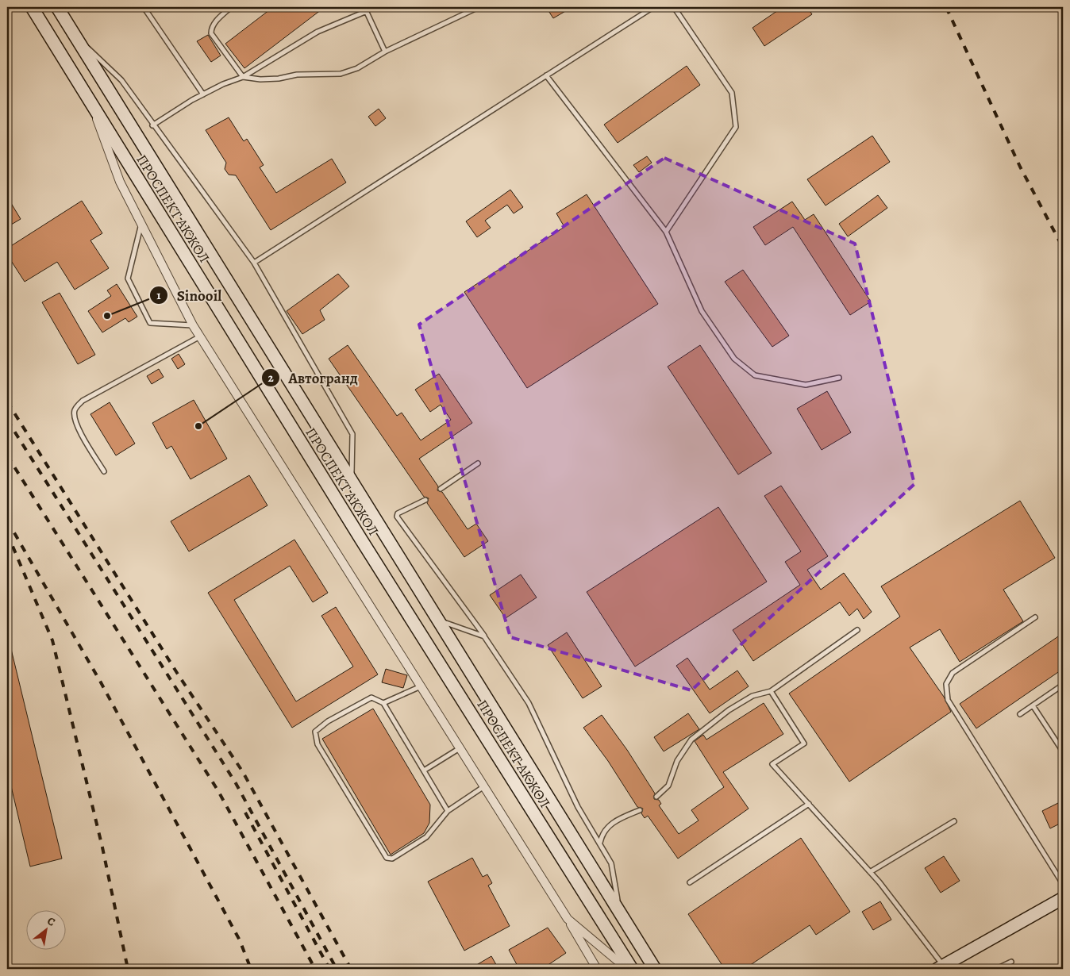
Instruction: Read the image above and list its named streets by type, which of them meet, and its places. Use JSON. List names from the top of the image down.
{
  "streets": {
    "main road": ["ПРОСПЕКТ АКЖОЛ"]
  },
  "places": ["Sinooil", "Автогранд"],
  "north": "top right"
}
